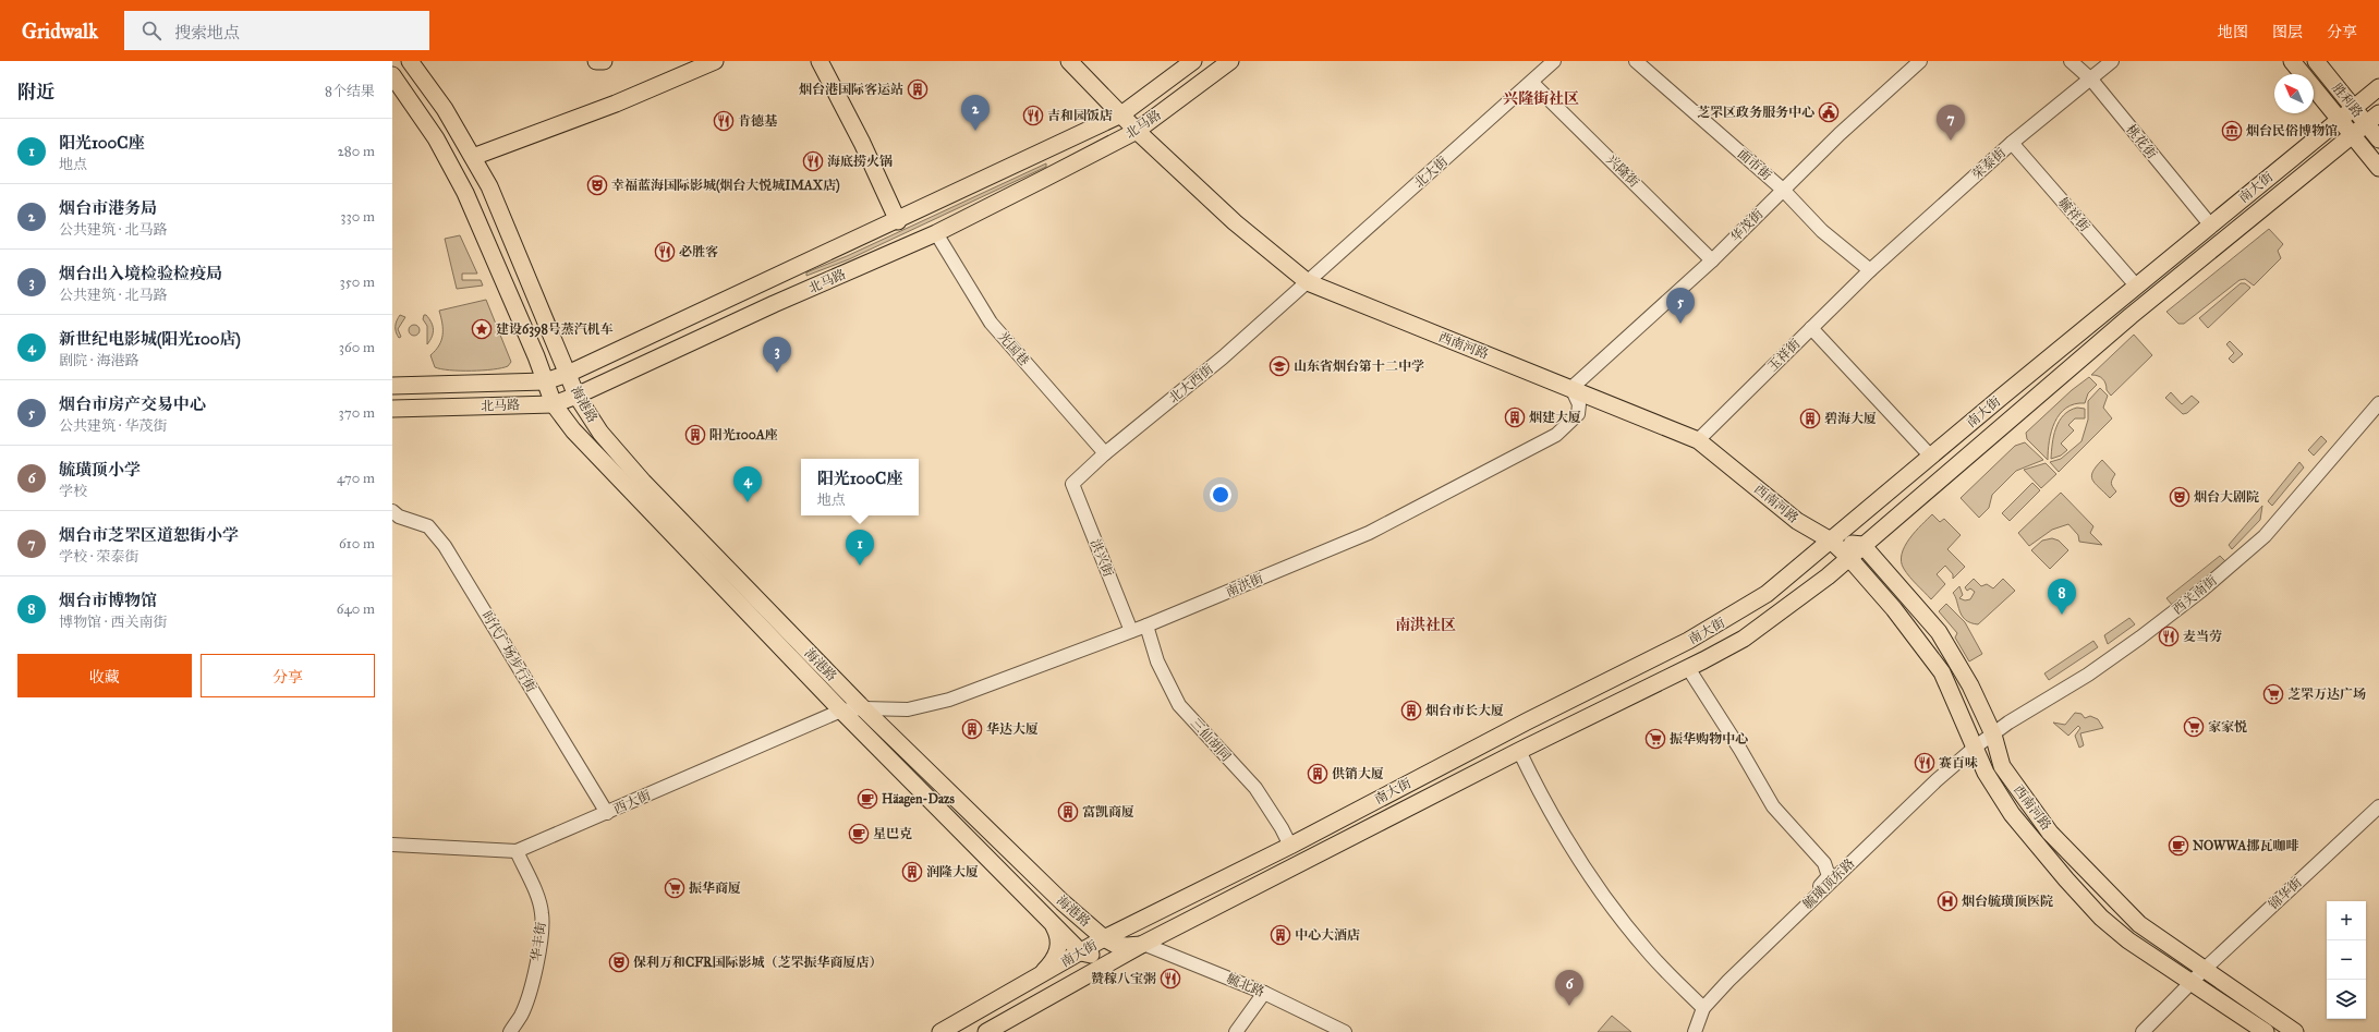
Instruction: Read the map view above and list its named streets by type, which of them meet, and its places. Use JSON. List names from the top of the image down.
{
  "streets": {
    "main road": [
      "胜利路",
      "北马路",
      "南大街",
      "西南河路",
      "海港路"
    ],
    "street": [
      "桃花街",
      "荣泰街",
      "面市街",
      "兴隆街",
      "北大街",
      "毓祥街",
      "华茂街",
      "光国巷",
      "玉祥街",
      "北大西街",
      "洪兴街",
      "南洪街",
      "西关南街",
      "时代广场步行街",
      "三仙胡同",
      "西大街",
      "毓璜顶东路",
      "锦华街",
      "华丰街",
      "毓北路"
    ]
  },
  "crossings": [
    ["胜利路", "南大街"],
    ["北马路", "西南河路"],
    ["北马路", "光国巷"],
    ["北马路", "海港路"],
    ["桃花街", "荣泰街"],
    ["桃花街", "南大街"],
    ["荣泰街", "面市街"],
    ["荣泰街", "毓祥街"],
    ["荣泰街", "玉祥街"],
    ["面市街", "华茂街"],
    ["面市街", "玉祥街"],
    ["兴隆街", "北大街"],
    ["兴隆街", "华茂街"],
    ["北大街", "西南河路"],
    ["北大街", "北大西街"],
    ["南大街", "毓祥街"],
    ["南大街", "西南河路"],
    ["南大街", "海港路"],
    ["南大街", "三仙胡同"],
    ["南大街", "毓北路"],
    ["华茂街", "西南河路"],
    ["华茂街", "南洪街"],
    ["西南河路", "玉祥街"],
    ["西南河路", "北大西街"],
    ["西南河路", "南洪街"],
    ["西南河路", "西关南街"],
    ["西南河路", "毓璜顶东路"],
    ["西南河路", "锦华街"],
    ["光国巷", "北大西街"],
    ["北大西街", "洪兴街"],
    ["海港路", "南洪街"],
    ["海港路", "西大街"],
    ["海港路", "毓北路"],
    ["洪兴街", "南洪街"],
    ["南洪街", "三仙胡同"],
    ["南洪街", "西大街"],
    ["西关南街", "毓璜顶东路"],
    ["时代广场步行街", "西大街"],
    ["西大街", "华丰街"]
  ],
  "districts": ["兴隆街社区", "南洪社区"],
  "places": {
    "building": [
      "烟台港国际客运站",
      "烟建大厦",
      "碧海大厦",
      "阳光100A座",
      "烟台市长大厦",
      "华达大厦",
      "供销大厦",
      "富凯商厦",
      "润隆大厦",
      "中心大酒店"
    ],
    "public building": ["芝罘区政务服务中心"],
    "restaurant": [
      "吉和园饭店",
      "肯德基",
      "海底捞火锅",
      "必胜客",
      "麦当劳",
      "赛百味",
      "赞稼八宝粥"
    ],
    "museum": ["烟台民俗博物馆"],
    "theatre": ["幸福蓝海国际影城(烟台大悦城IMAX店)", "烟台大剧院", "保利万和CFR国际影城（芝罘振华商厦店）"],
    "place": ["建设6398号蒸汽机车"],
    "school or university": ["山东省烟台第十二中学"],
    "supermarket": [
      "芝罘万达广场",
      "家家悦",
      "振华购物中心",
      "振华商厦"
    ],
    "cafe": ["Häagen-Dazs", "星巴克", "NOWWA挪瓦咖啡"],
    "hospital": ["烟台毓璜顶医院"]
  },
  "north": "top left",
  "page": {
    "header": "Gridwalk",
    "search": "搜索地点",
    "nav": ["地图", "图层", "分享"],
    "heading": ["附近", "8个结果"],
    "pins": [
      "2",
      "7",
      "5",
      "3",
      "4",
      "1",
      "8",
      "6"
    ],
    "list": [
      {
        "mark": "1",
        "name": "阳光100C座",
        "note": "地点",
        "value": "280 m"
      },
      {
        "mark": "2",
        "name": "烟台市港务局",
        "note": "公共建筑 · 北马路",
        "value": "330 m"
      },
      {
        "mark": "3",
        "name": "烟台出入境检验检疫局",
        "note": "公共建筑 · 北马路",
        "value": "350 m"
      },
      {
        "mark": "4",
        "name": "新世纪电影城(阳光100店)",
        "note": "剧院 · 海港路",
        "value": "360 m"
      },
      {
        "mark": "5",
        "name": "烟台市房产交易中心",
        "note": "公共建筑 · 华茂街",
        "value": "370 m"
      },
      {
        "mark": "6",
        "name": "毓璜顶小学",
        "note": "学校",
        "value": "470 m"
      },
      {
        "mark": "7",
        "name": "烟台市芝罘区道恕街小学",
        "note": "学校 · 荣泰街",
        "value": "610 m"
      },
      {
        "mark": "8",
        "name": "烟台市博物馆",
        "note": "博物馆 · 西关南街",
        "value": "640 m"
      }
    ],
    "popup": ["阳光100C座", "地点"],
    "buttons": ["收藏", "分享"],
    "map_buttons": ["+", "−"]
  }
}
